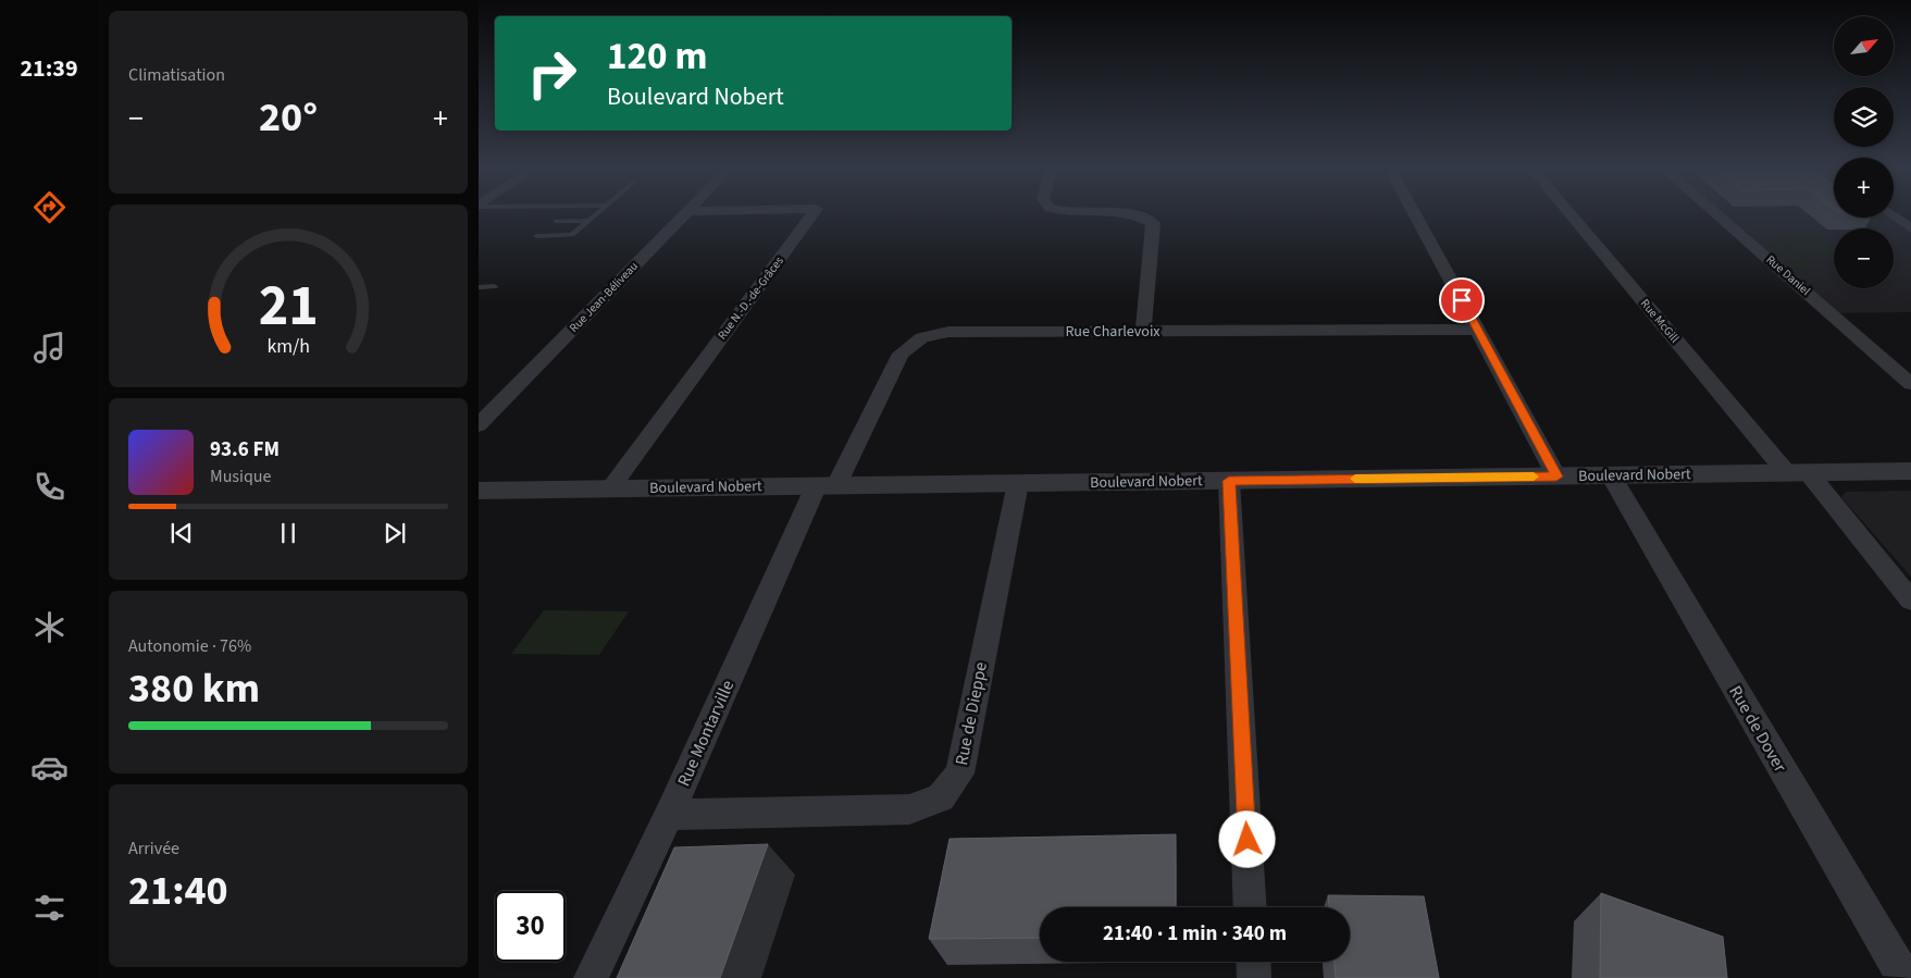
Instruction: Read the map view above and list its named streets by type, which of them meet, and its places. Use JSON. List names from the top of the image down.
{
  "streets": {
    "street": [
      "Rue Daniel",
      "Rue Jean-Béliveau",
      "Rue N.-D.-de-Grâces",
      "Rue McGill",
      "Rue Charlevoix",
      "Boulevard Nobert",
      "Rue de Dieppe",
      "Rue de Dover",
      "Rue Montarville"
    ]
  },
  "crossings": [
    ["Rue N.-D.-de-Grâces", "Boulevard Nobert"],
    ["Rue McGill", "Boulevard Nobert"],
    ["Rue Charlevoix", "Boulevard Nobert"],
    ["Rue Charlevoix", "Rue Montarville"],
    ["Boulevard Nobert", "Rue de Dieppe"],
    ["Boulevard Nobert", "Rue de Dover"],
    ["Boulevard Nobert", "Rue Montarville"],
    ["Rue de Dieppe", "Rue Montarville"]
  ],
  "north": "top right",
  "page": {
    "tabs": "21:39",
    "tile": [
      "Climatisation",
      ["Autonomie · 76%", "380 km"],
      ["Arrivée", "21:40"]
    ],
    "map_buttons": ["+", "−"],
    "turn": ["120 m", "Boulevard Nobert"],
    "heat": ["−", "20°", "+"],
    "song": ["93.6 FM", "Musique"],
    "limit": "30",
    "trip": "21:40 · 1 min · 340 m",
    "gauge": ["21", "km/h"]
  }
}
